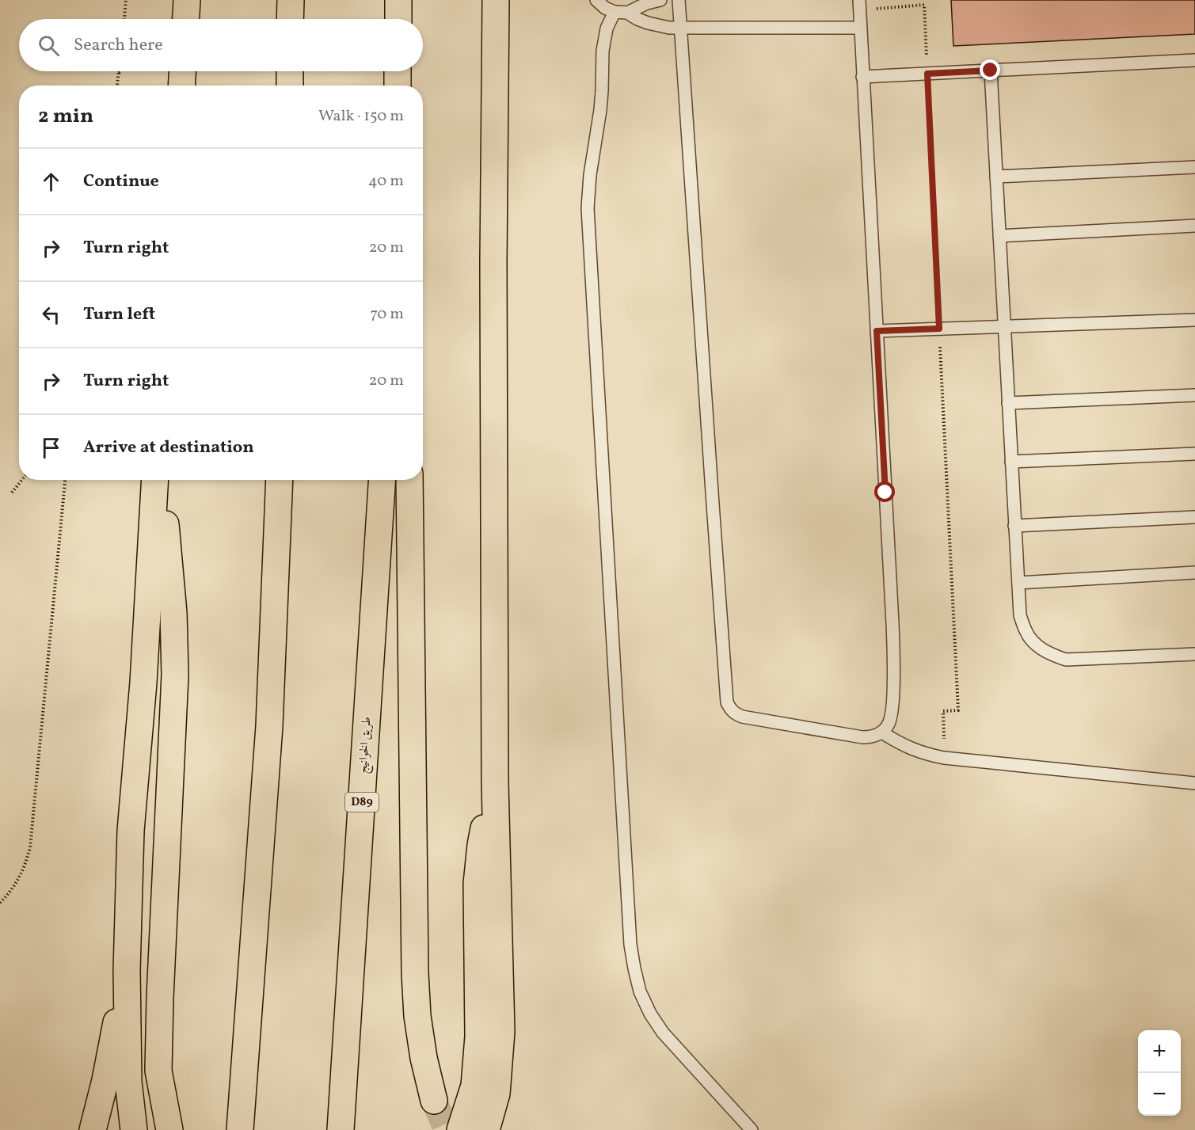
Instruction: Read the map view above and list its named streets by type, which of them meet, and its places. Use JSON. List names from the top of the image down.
{
  "streets": {
    "highway": ["طريق الخوانيج", "D89"]
  },
  "page": {
    "search": "Search here",
    "heading": ["2 min", "Walk · 150 m"],
    "list": [
      ["Continue", "40 m"],
      ["Turn right", "20 m"],
      ["Turn left", "70 m"],
      ["Turn right", "20 m"],
      "Arrive at destination"
    ],
    "map_buttons": ["+", "−"]
  }
}
